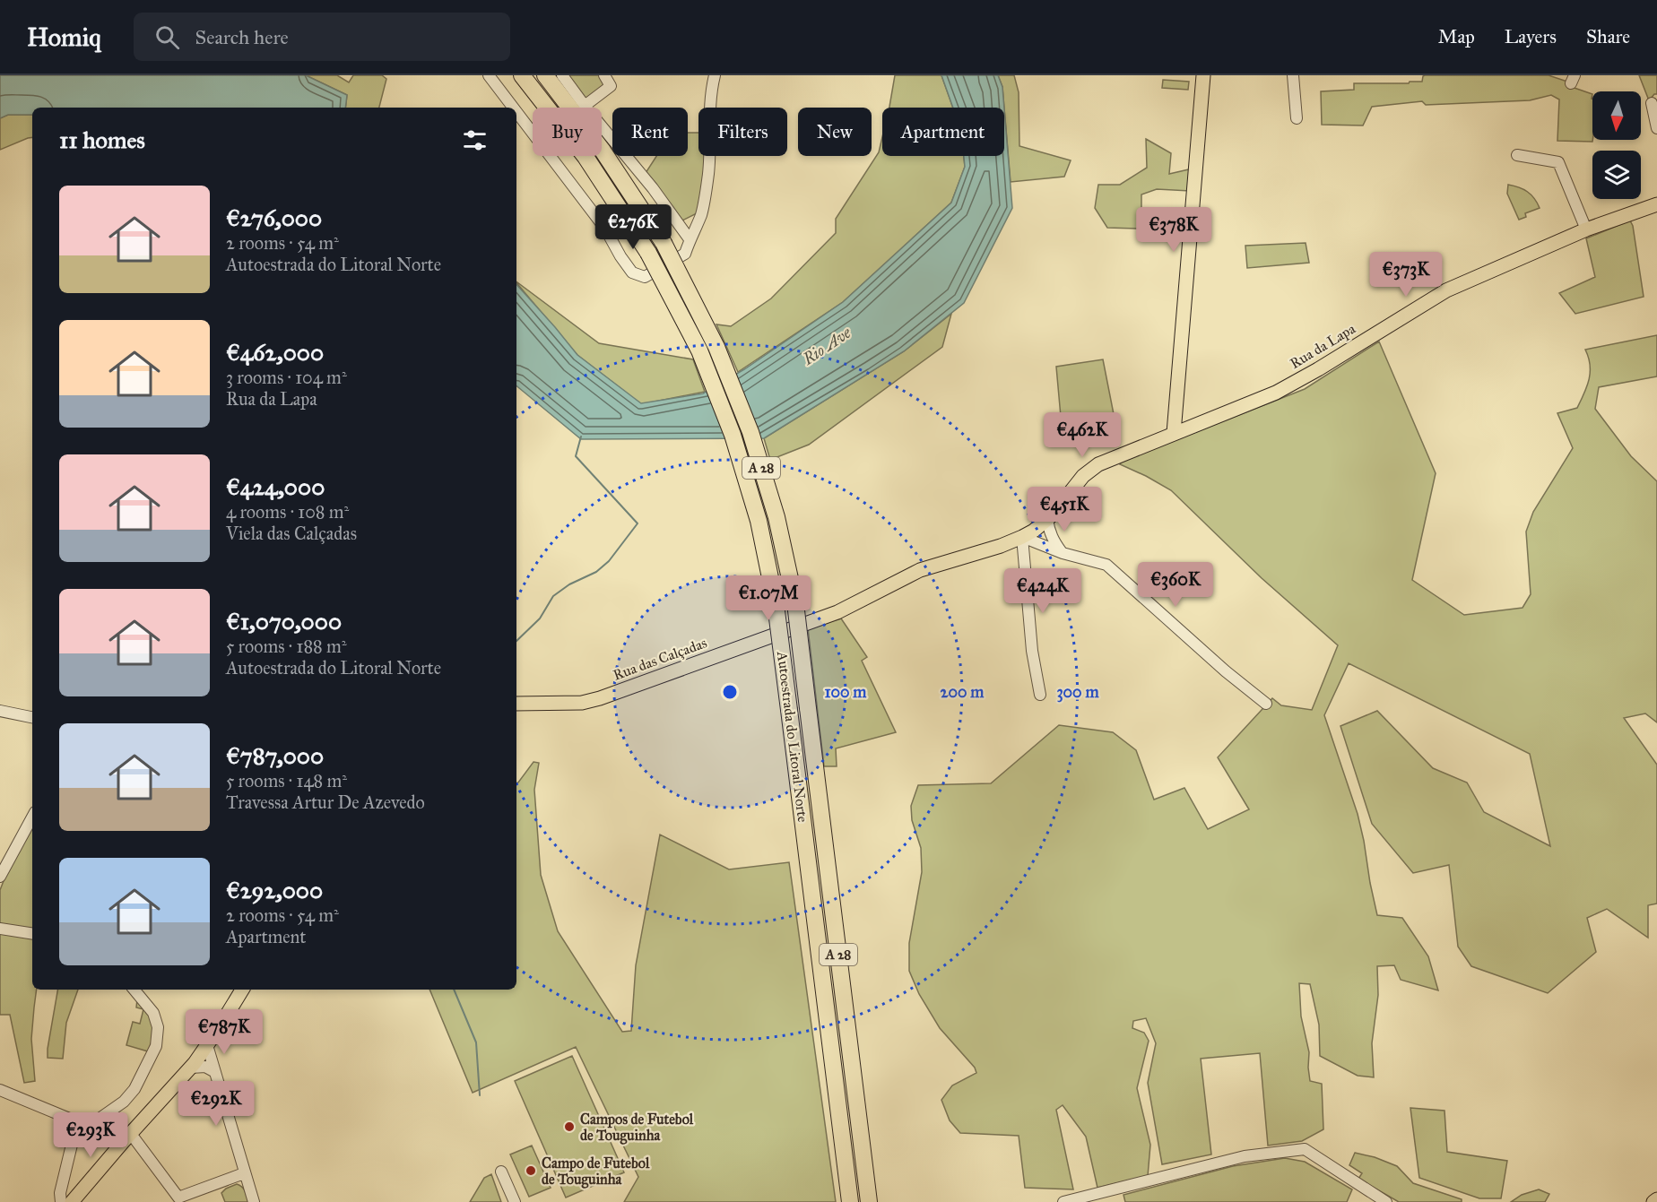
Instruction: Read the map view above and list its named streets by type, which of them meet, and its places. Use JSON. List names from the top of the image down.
{
  "streets": {
    "highway": ["A 28", "Autoestrada do Litoral Norte"],
    "main road": ["Rua da Lapa", "Rua das Calçadas"]
  },
  "crossings": [
    ["Rua da Lapa", "Rua das Calçadas"]
  ],
  "water": ["Rio Ave"],
  "places": ["Campos de Futebol de Touguinha", "Campo de Futebol de Touguinha"],
  "north": "bottom",
  "page": {
    "header": "Homiq",
    "search": "Search here",
    "nav": ["Map", "Layers", "Share"],
    "chip": [
      "Buy",
      "Rent",
      "Filters",
      "New",
      "Apartment"
    ],
    "heading": "11 homes",
    "list": [
      {
        "name": "€276,000",
        "note": "2 rooms · 54 m² · Autoestrada do Litoral Norte"
      },
      {
        "name": "€462,000",
        "note": "3 rooms · 104 m² · Rua da Lapa"
      },
      {
        "name": "€424,000",
        "note": "4 rooms · 108 m² · Viela das Calçadas"
      },
      {
        "name": "€1,070,000",
        "note": "5 rooms · 188 m² · Autoestrada do Litoral Norte"
      },
      {
        "name": "€787,000",
        "note": "5 rooms · 148 m² · Travessa Artur De Azevedo"
      },
      {
        "name": "€292,000",
        "note": "2 rooms · 54 m² · Apartment"
      }
    ],
    "price": [
      "€276K",
      "€378K",
      "€373K",
      "€462K",
      "€451K",
      "€360K",
      "€424K",
      "€1.07M",
      "€787K",
      "€292K",
      "€293K"
    ]
  },
  "rings": ["100 m", "200 m", "300 m"]
}
